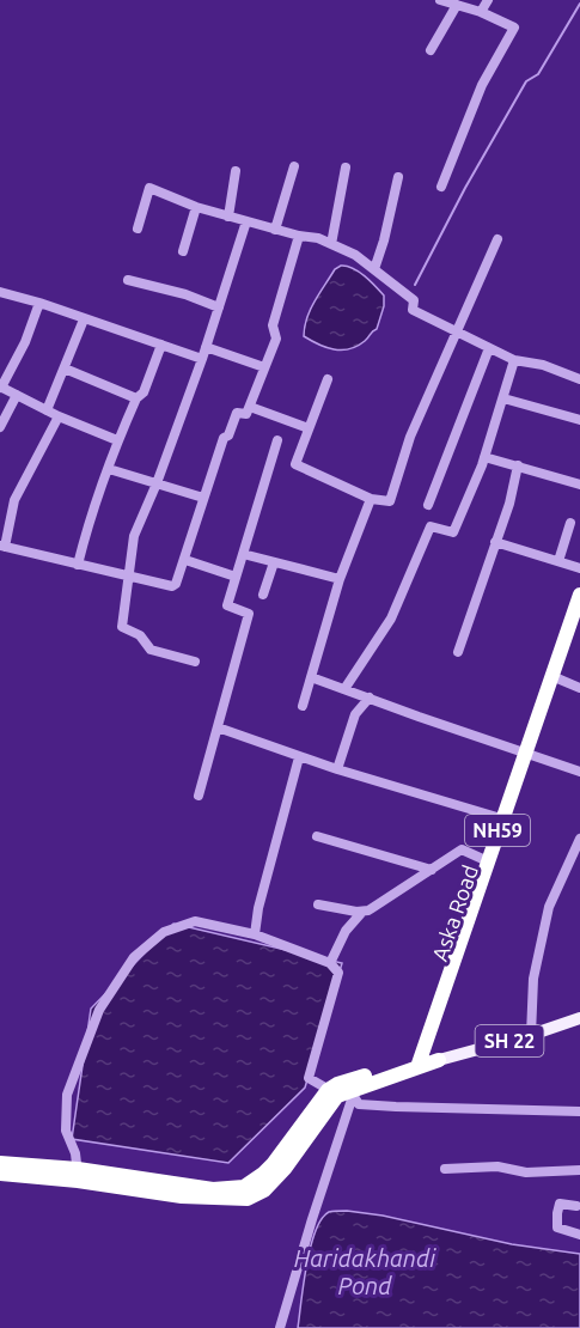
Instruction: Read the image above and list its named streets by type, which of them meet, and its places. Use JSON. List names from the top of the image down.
{
  "streets": {
    "highway": ["NH59", "Aska Road"],
    "main road": ["SH 22"]
  },
  "crossings": [
    ["NH59", "Aska Road"],
    ["NH59", "SH 22"],
    ["Aska Road", "SH 22"]
  ],
  "water": ["Haridakhandi Pond"]
}
